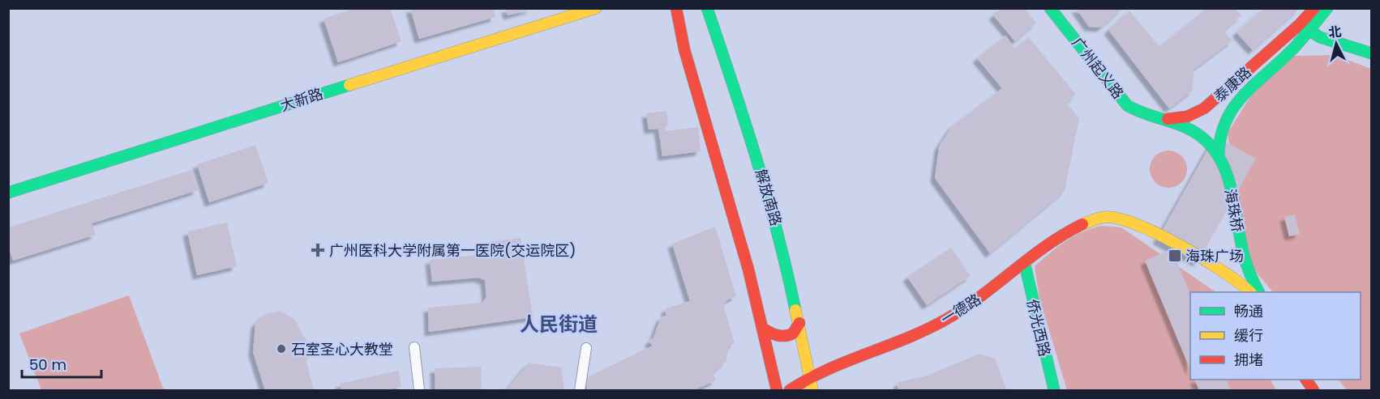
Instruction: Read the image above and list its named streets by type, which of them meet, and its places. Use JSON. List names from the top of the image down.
{
  "streets": {
    "main road": [
      "广州起义路",
      "泰康路",
      "大新路",
      "解放南路",
      "海珠桥",
      "一德路",
      "侨光西路"
    ]
  },
  "crossings": [
    ["广州起义路", "泰康路"],
    ["泰康路", "海珠桥"],
    ["解放南路", "一德路"],
    ["一德路", "侨光西路"]
  ],
  "districts": ["人民街道"],
  "places": {
    "health": ["广州医科大学附属第一医院(交运院区)"],
    "transit": ["海珠广场"],
    "other": ["石室圣心大教堂"]
  },
  "legend": ["畅通", "缓行", "拥堵"],
  "scale_bar": "50 m",
  "north": "top"
}
